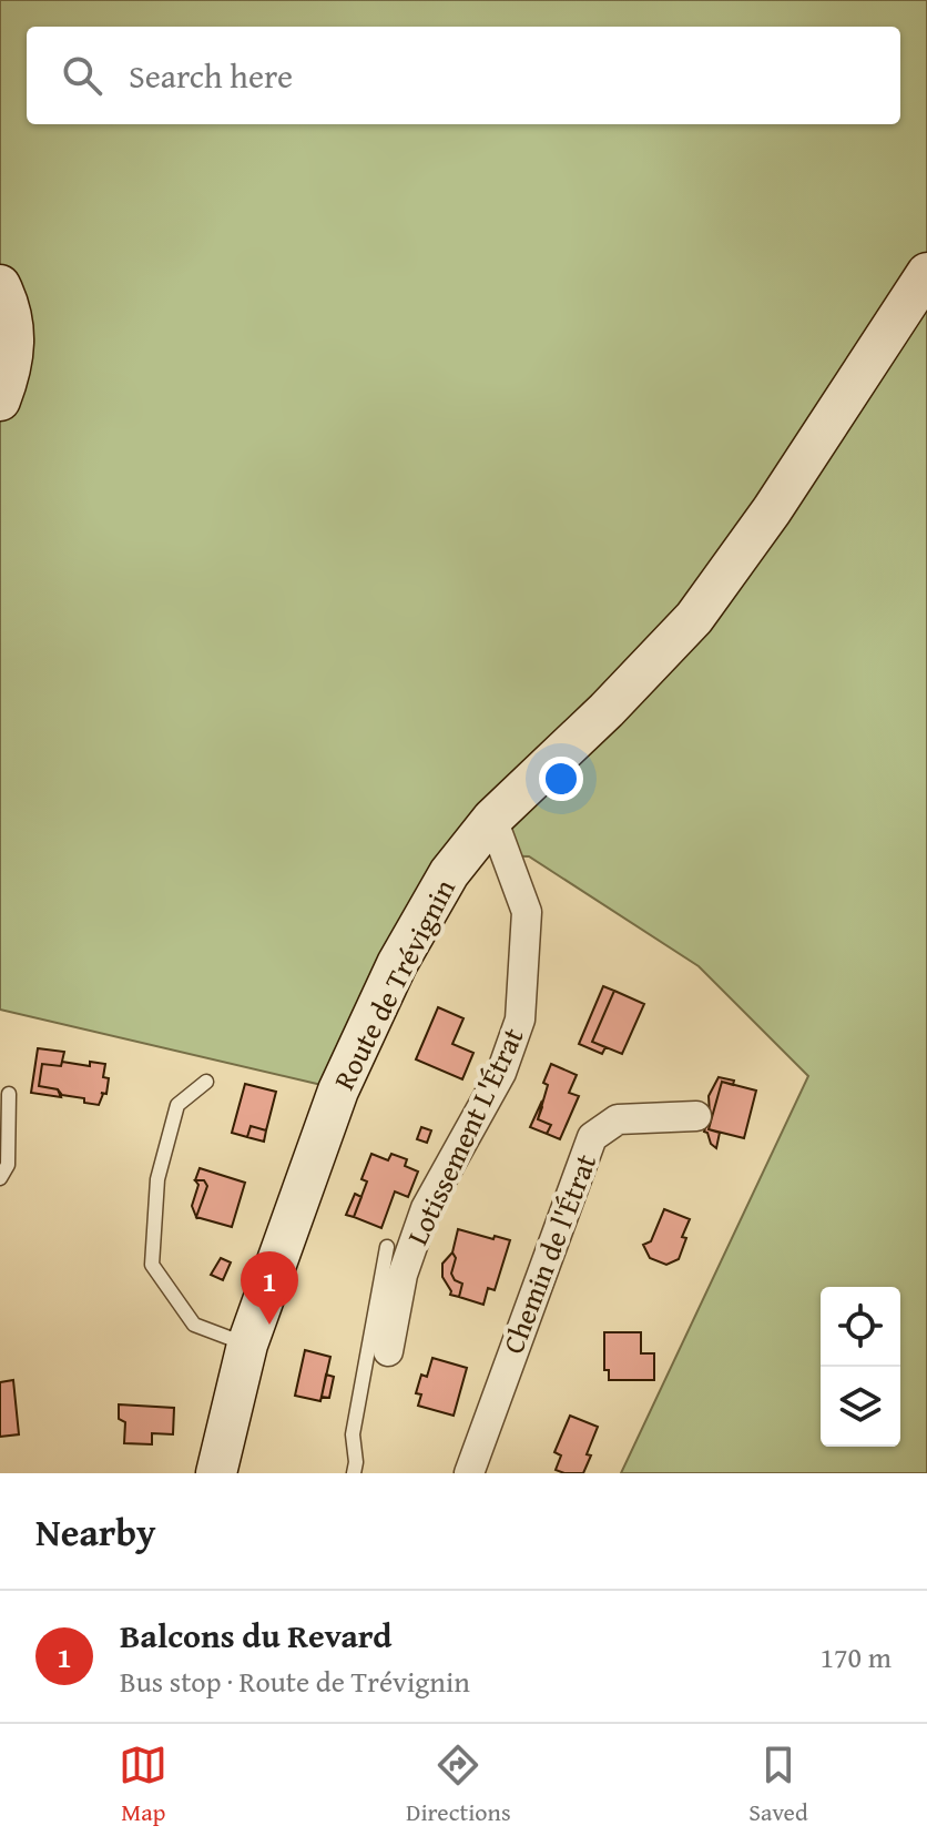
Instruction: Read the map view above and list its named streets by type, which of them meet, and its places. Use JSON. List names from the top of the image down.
{
  "streets": {
    "street": ["Route de Trévignin", "Lotissement L'Étrat", "Chemin de l'Étrat"]
  },
  "crossings": [
    ["Route de Trévignin", "Lotissement L'Étrat"]
  ],
  "page": {
    "search": "Search here",
    "pins": "1",
    "heading": "Nearby",
    "list": [
      {
        "mark": "1",
        "name": "Balcons du Revard",
        "note": "Bus stop · Route de Trévignin",
        "value": "170 m"
      }
    ],
    "nav": ["Map", "Directions", "Saved"]
  }
}
